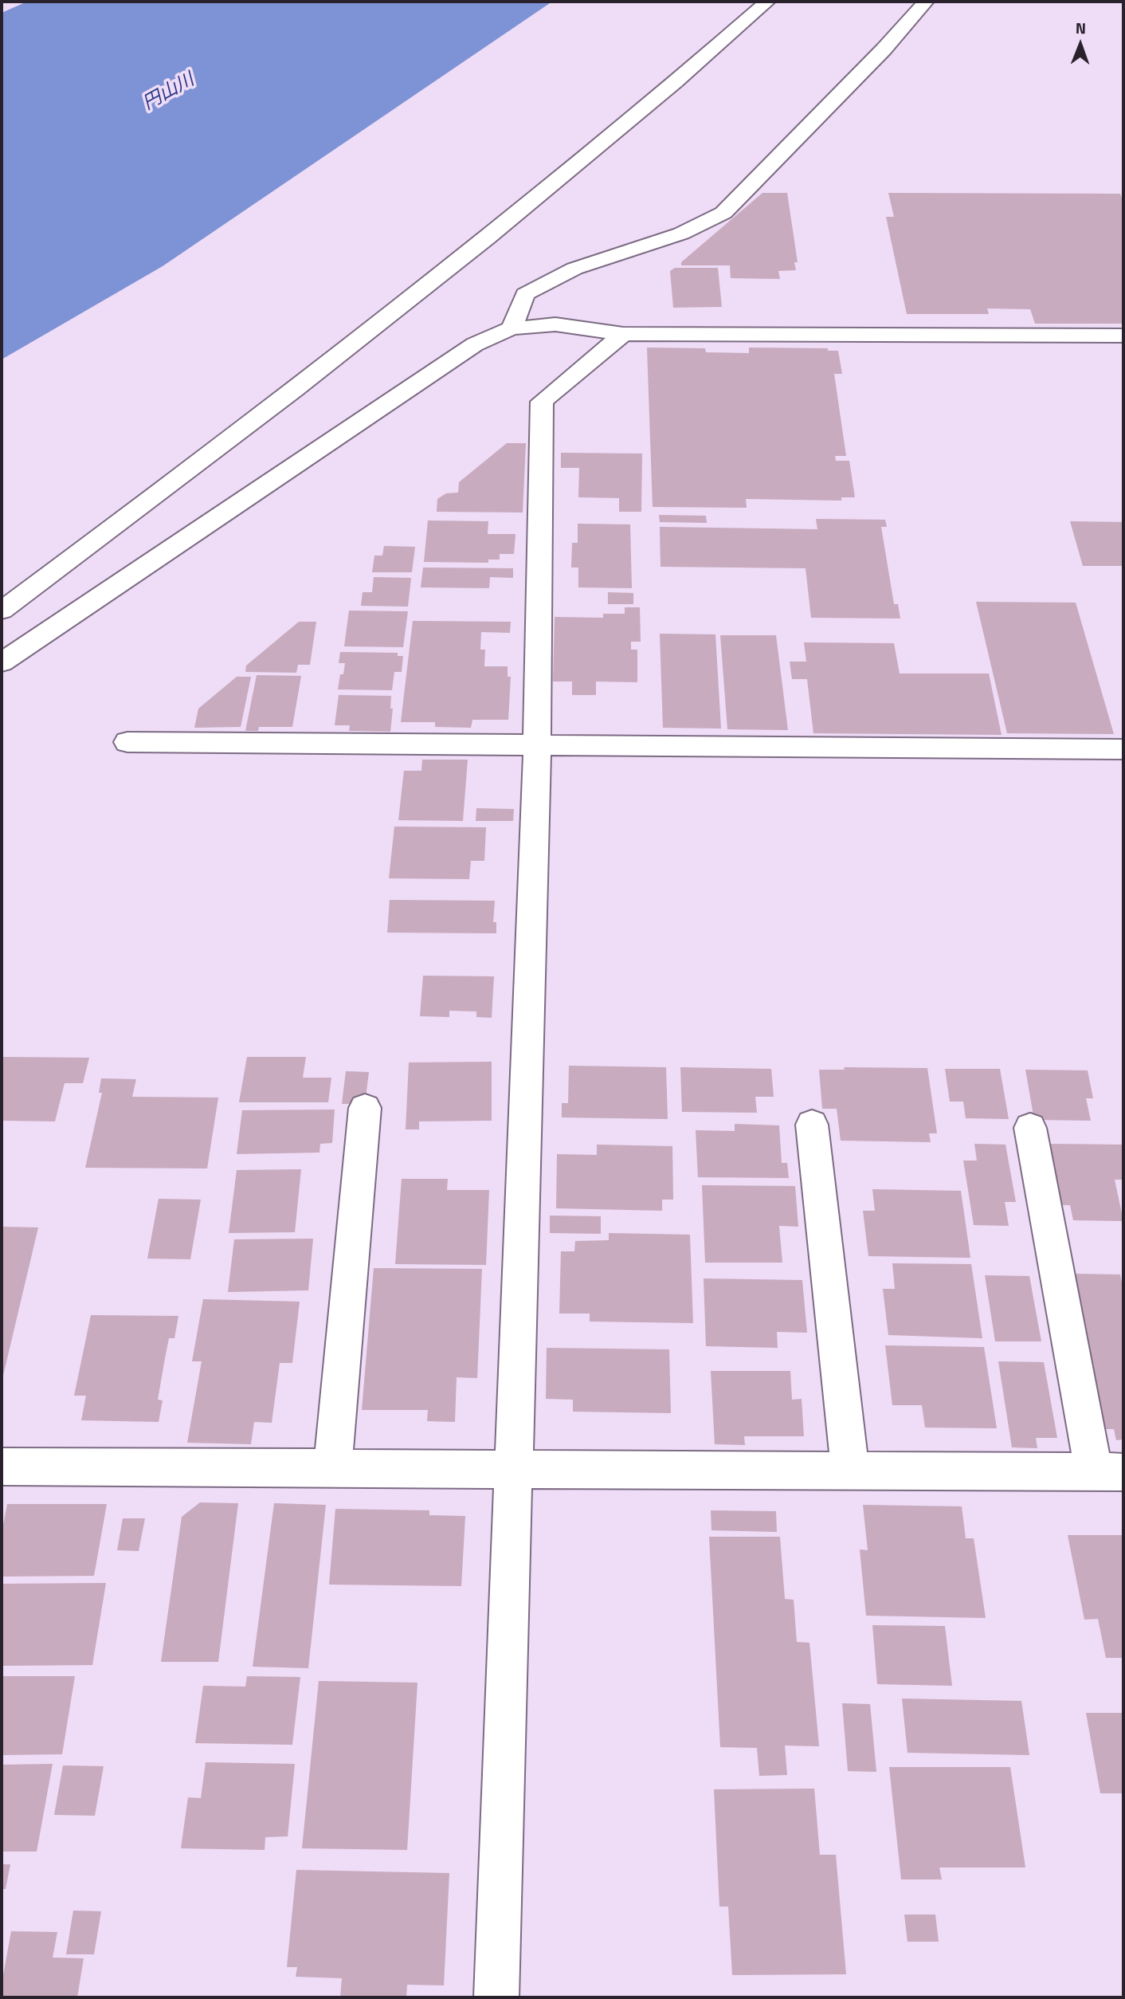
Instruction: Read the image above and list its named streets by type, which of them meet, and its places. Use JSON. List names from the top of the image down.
{
  "water": ["円山川"],
  "north": "top"
}
